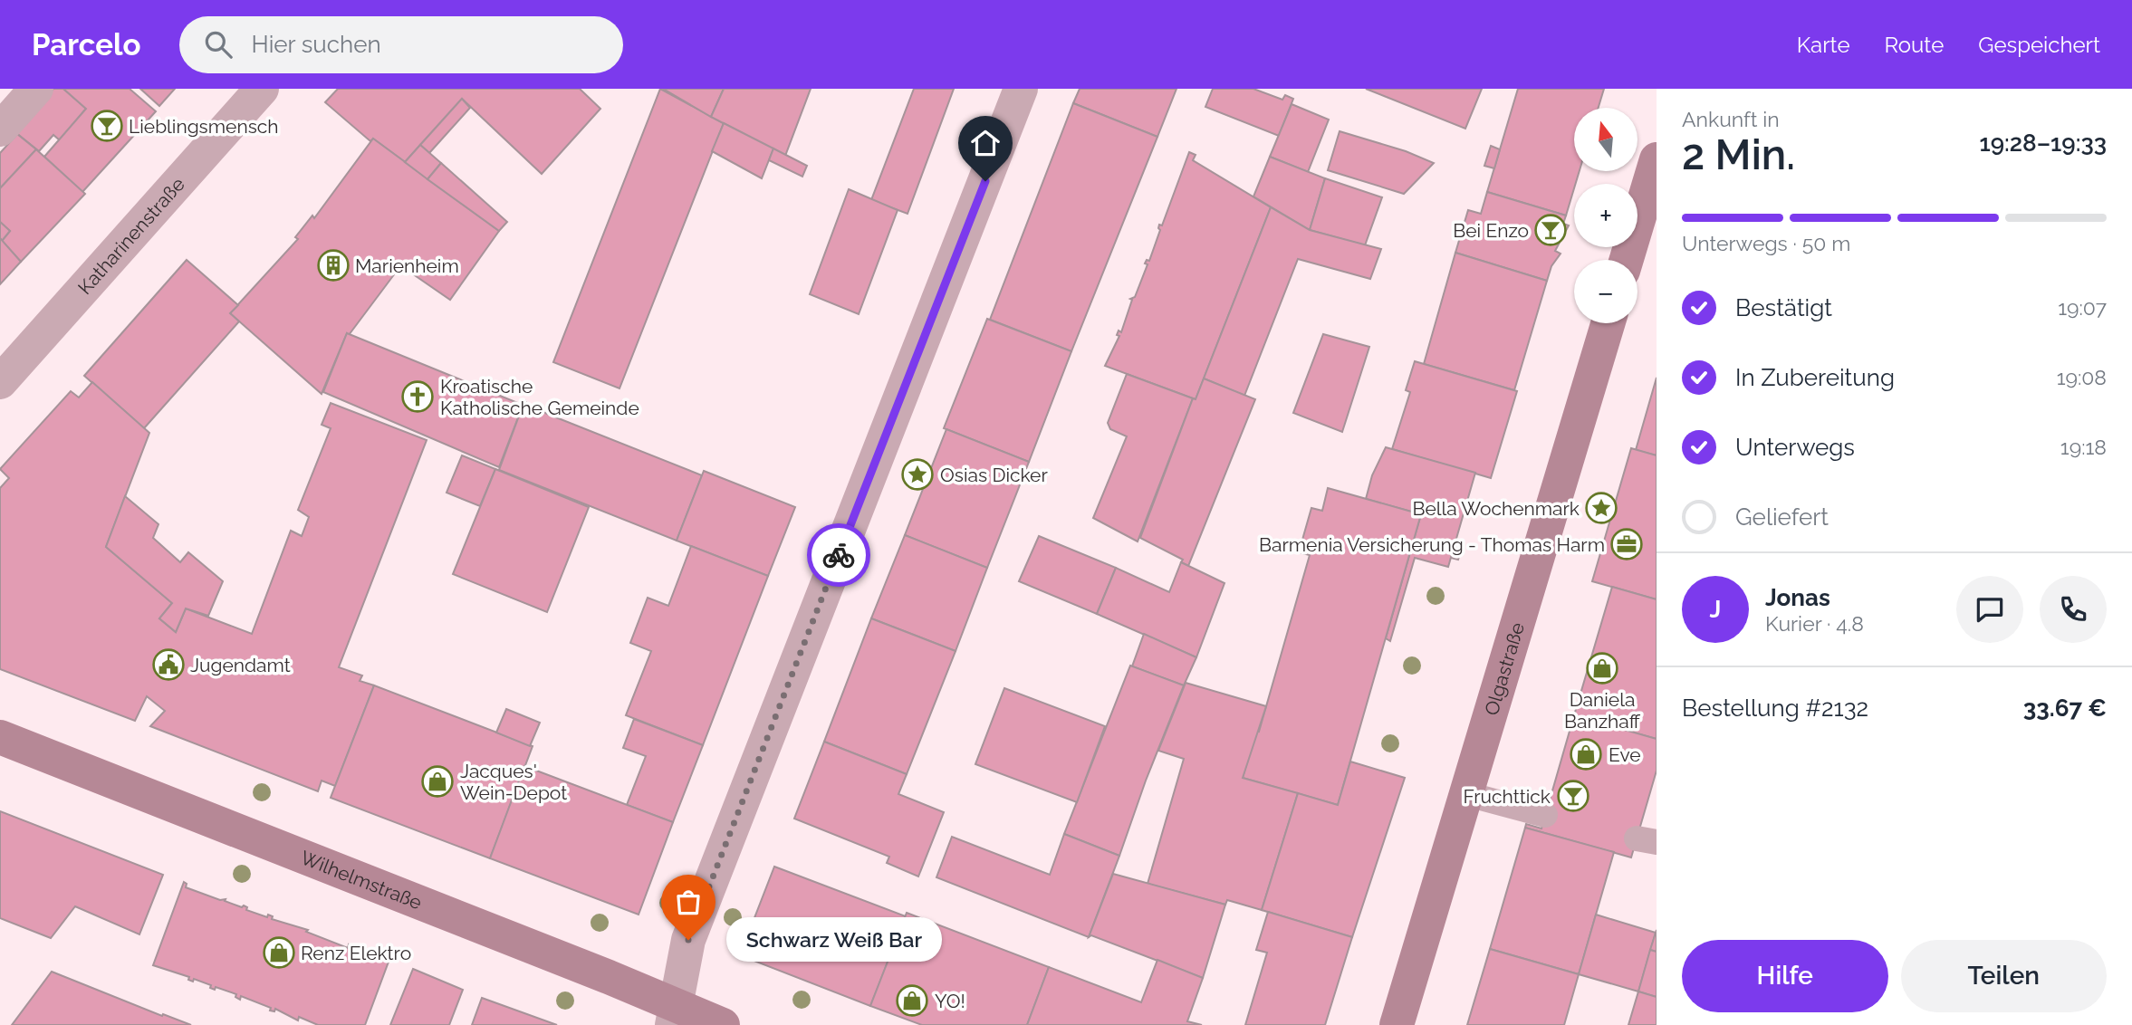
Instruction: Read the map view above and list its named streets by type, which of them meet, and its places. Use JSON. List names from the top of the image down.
{
  "streets": {
    "street": ["Katharinenstraße", "Olgastraße", "Wilhelmstraße"]
  },
  "places": {
    "bar": ["Lieblingsmensch", "Bei Enzo", "Fruchttick"],
    "building": ["Marienheim"],
    "church": ["Kroatische Katholische Gemeinde"],
    "place": ["Osias Dicker", "Bella Wochenmark"],
    "office": ["Barmenia Versicherung - Thomas Harm"],
    "public building": ["Jugendamt"],
    "shop": [
      "Daniela Banzhaff",
      "Eve",
      "Jacques' Wein-Depot",
      "Renz Elektro",
      "YO!"
    ],
    "other": ["Schwarz Weiß Bar"]
  },
  "north": "top",
  "page": {
    "header": "Parcelo",
    "search": "Hier suchen",
    "nav": ["Karte", "Route", "Gespeichert"],
    "heading": ["2 Min.", "Ankunft in", "19:28–19:33"],
    "panel": [
      "Jonas",
      "Kurier · 4.8",
      "Bestellung #2132",
      "33.67 €"
    ],
    "map_buttons": ["+", "−"],
    "bar": "Unterwegs · 50 m",
    "list": [
      ["Bestätigt", "19:07"],
      ["In Zubereitung", "19:08"],
      ["Unterwegs", "19:18"],
      "Geliefert"
    ],
    "round": "J",
    "bubble": "Schwarz Weiß Bar",
    "buttons": ["Hilfe", "Teilen"]
  }
}
